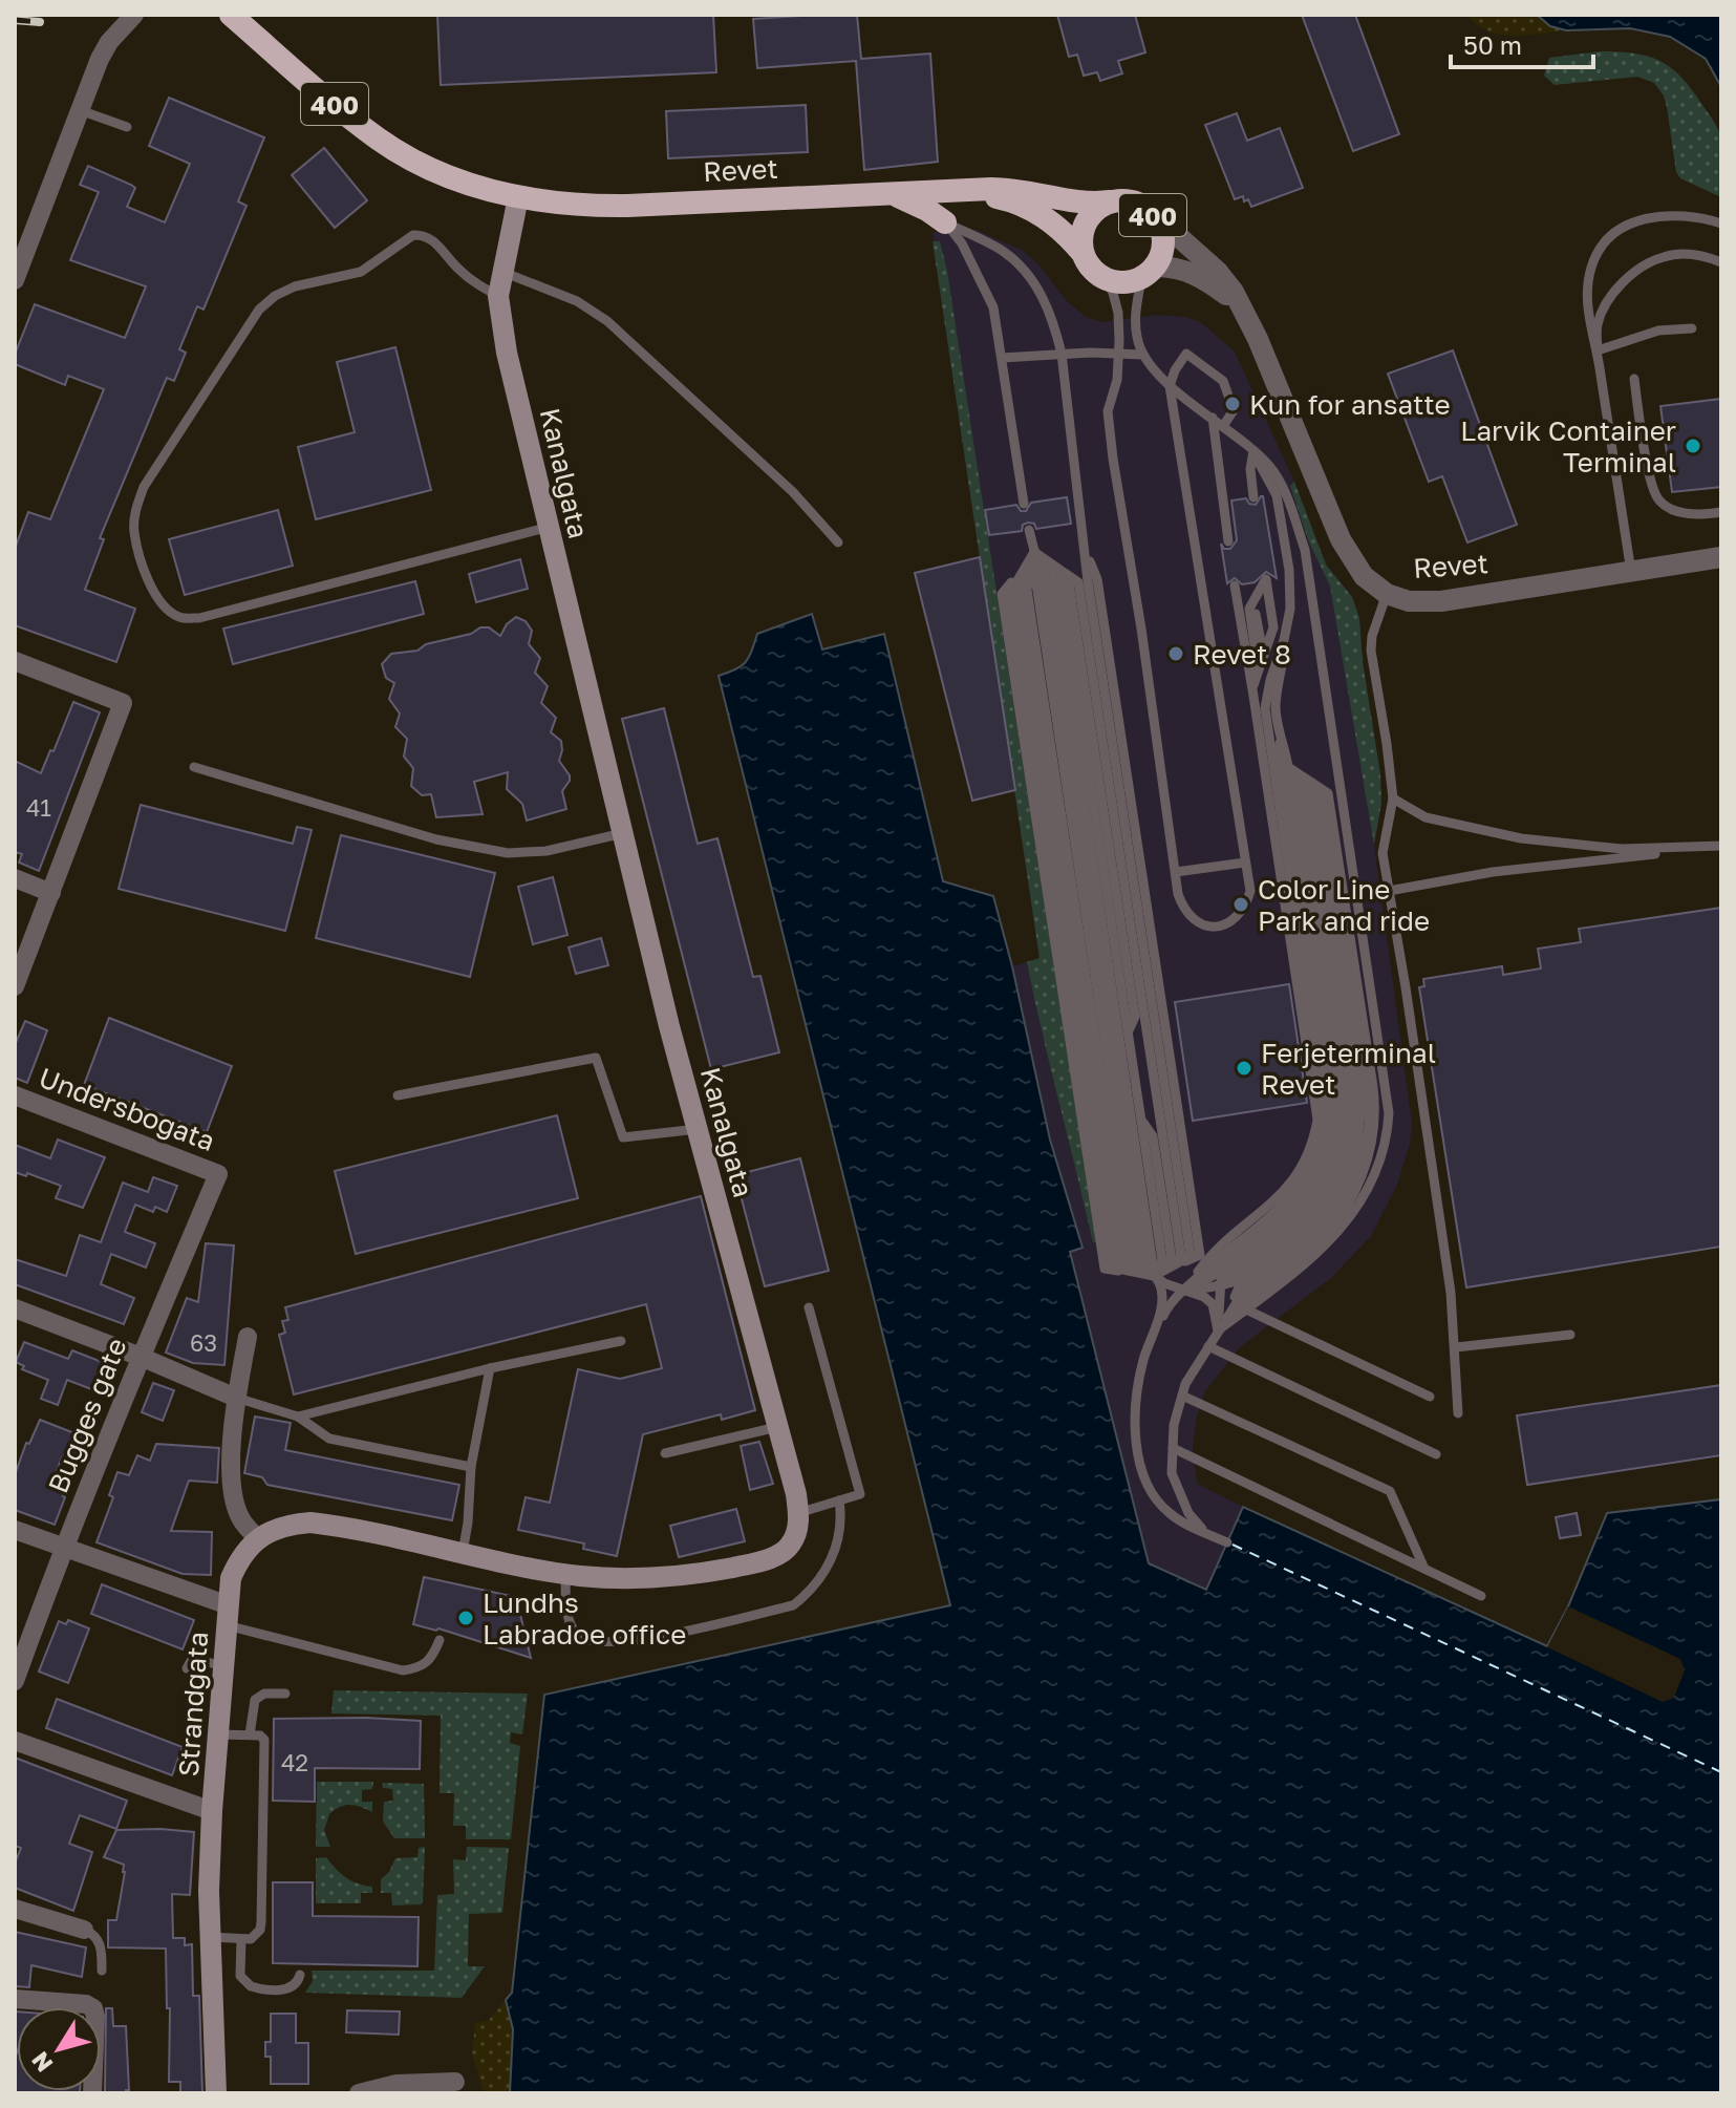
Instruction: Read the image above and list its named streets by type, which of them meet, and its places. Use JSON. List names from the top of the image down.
{
  "streets": {
    "highway": ["400", "Revet"],
    "main road": ["Kanalgata", "Strandgata"],
    "street": ["Undersbogata", "Bugges gate"]
  },
  "crossings": [
    ["400", "Revet"],
    ["400", "Kanalgata"],
    ["Revet", "Kanalgata"],
    ["Undersbogata", "Bugges gate"]
  ],
  "places": [
    "Kun for ansatte",
    "Larvik Container Terminal",
    "Revet 8",
    "Color Line Park and ride",
    "Ferjeterminal Revet",
    "Lundhs Labradoe office"
  ],
  "house_numbers": ["41", "63", "42"],
  "scale_bar": "50 m",
  "north": "bottom left"
}
